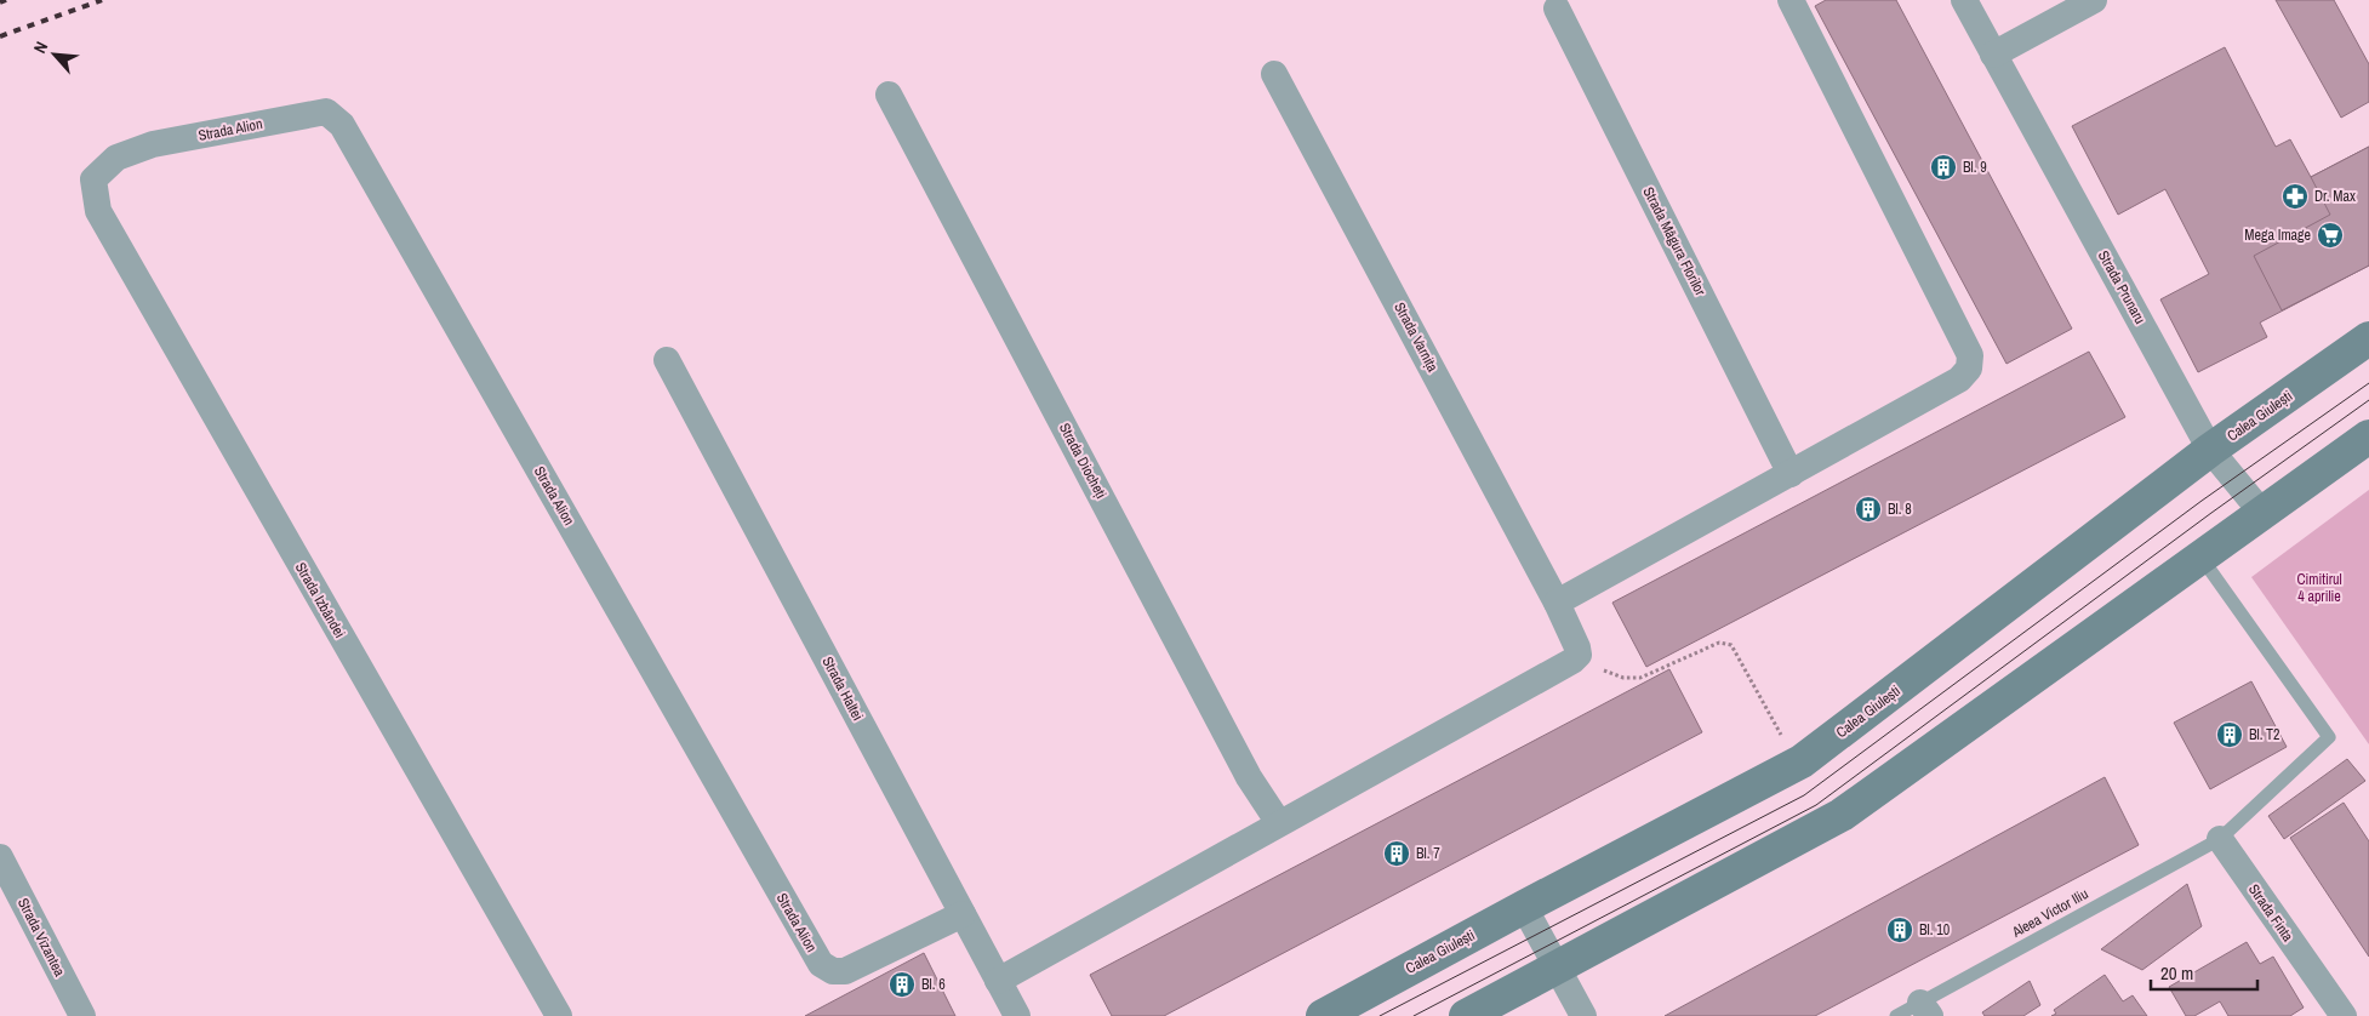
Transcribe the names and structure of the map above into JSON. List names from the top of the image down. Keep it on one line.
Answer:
{"streets":{"main road":["Calea Giulești"],"street":["Strada Alion","Strada Măgura Florilor","Strada Prunaru","Strada Varnița","Strada Diocheți","Strada Izbândei","Strada Haltei","Strada Finta","Strada Vizantea"],"lane":["Aleea Victor Iliu"]},"crossings":[["Strada Alion","Strada Izbândei"],["Strada Alion","Strada Haltei"],["Strada Prunaru","Calea Giulești"],["Aleea Victor Iliu","Strada Finta"]],"parks":["Cimitirul 4 aprilie"],"places":{"building":["Bl. 9","Bl. 8","Bl. T2","Bl. 7","Bl. 10","Bl. 6"],"pharmacy":["Dr. Max"],"supermarket":["Mega Image"]},"scale_bar":"20 m","north":"top left"}
